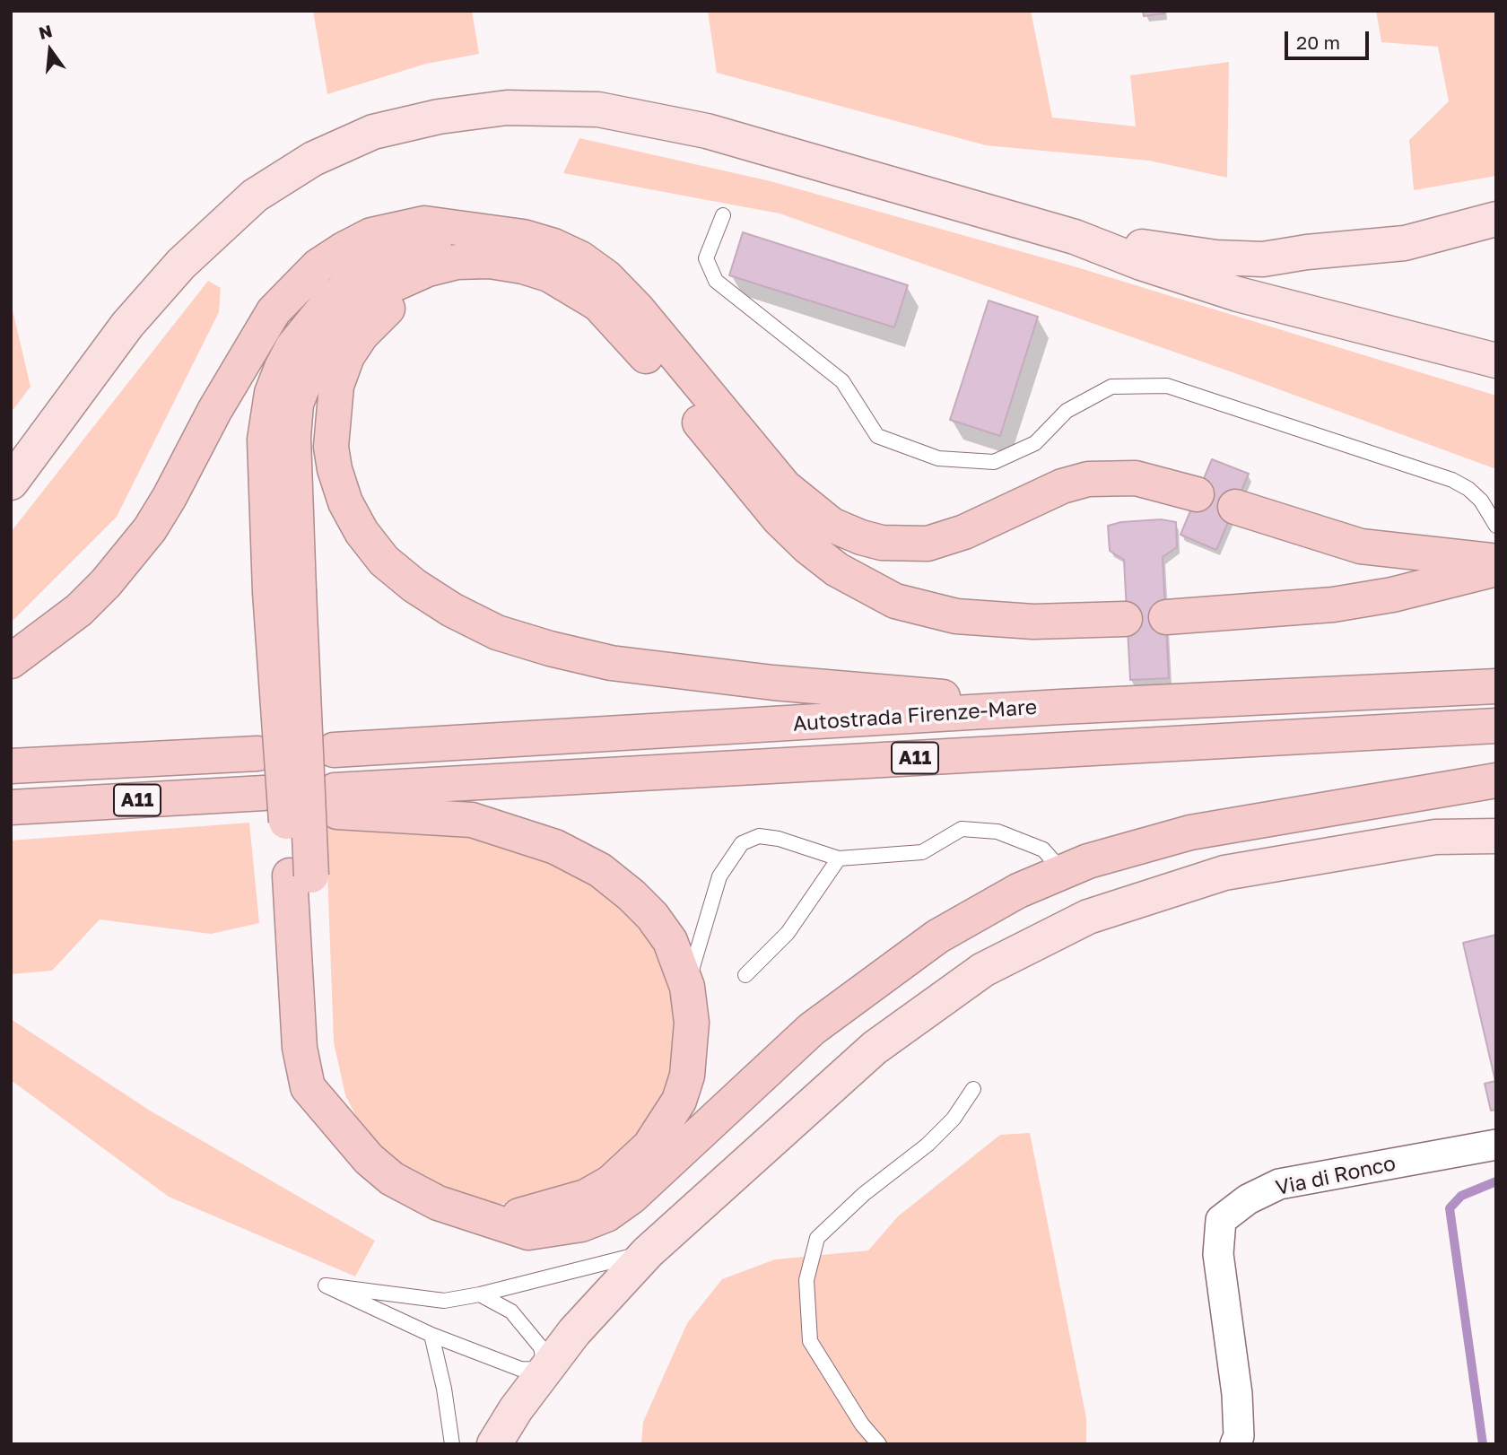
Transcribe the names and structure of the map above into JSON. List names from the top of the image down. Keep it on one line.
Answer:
{"streets":{"highway":["Autostrada Firenze-Mare","A11"],"street":["Via di Ronco"]},"scale_bar":"20 m","north":"top"}
